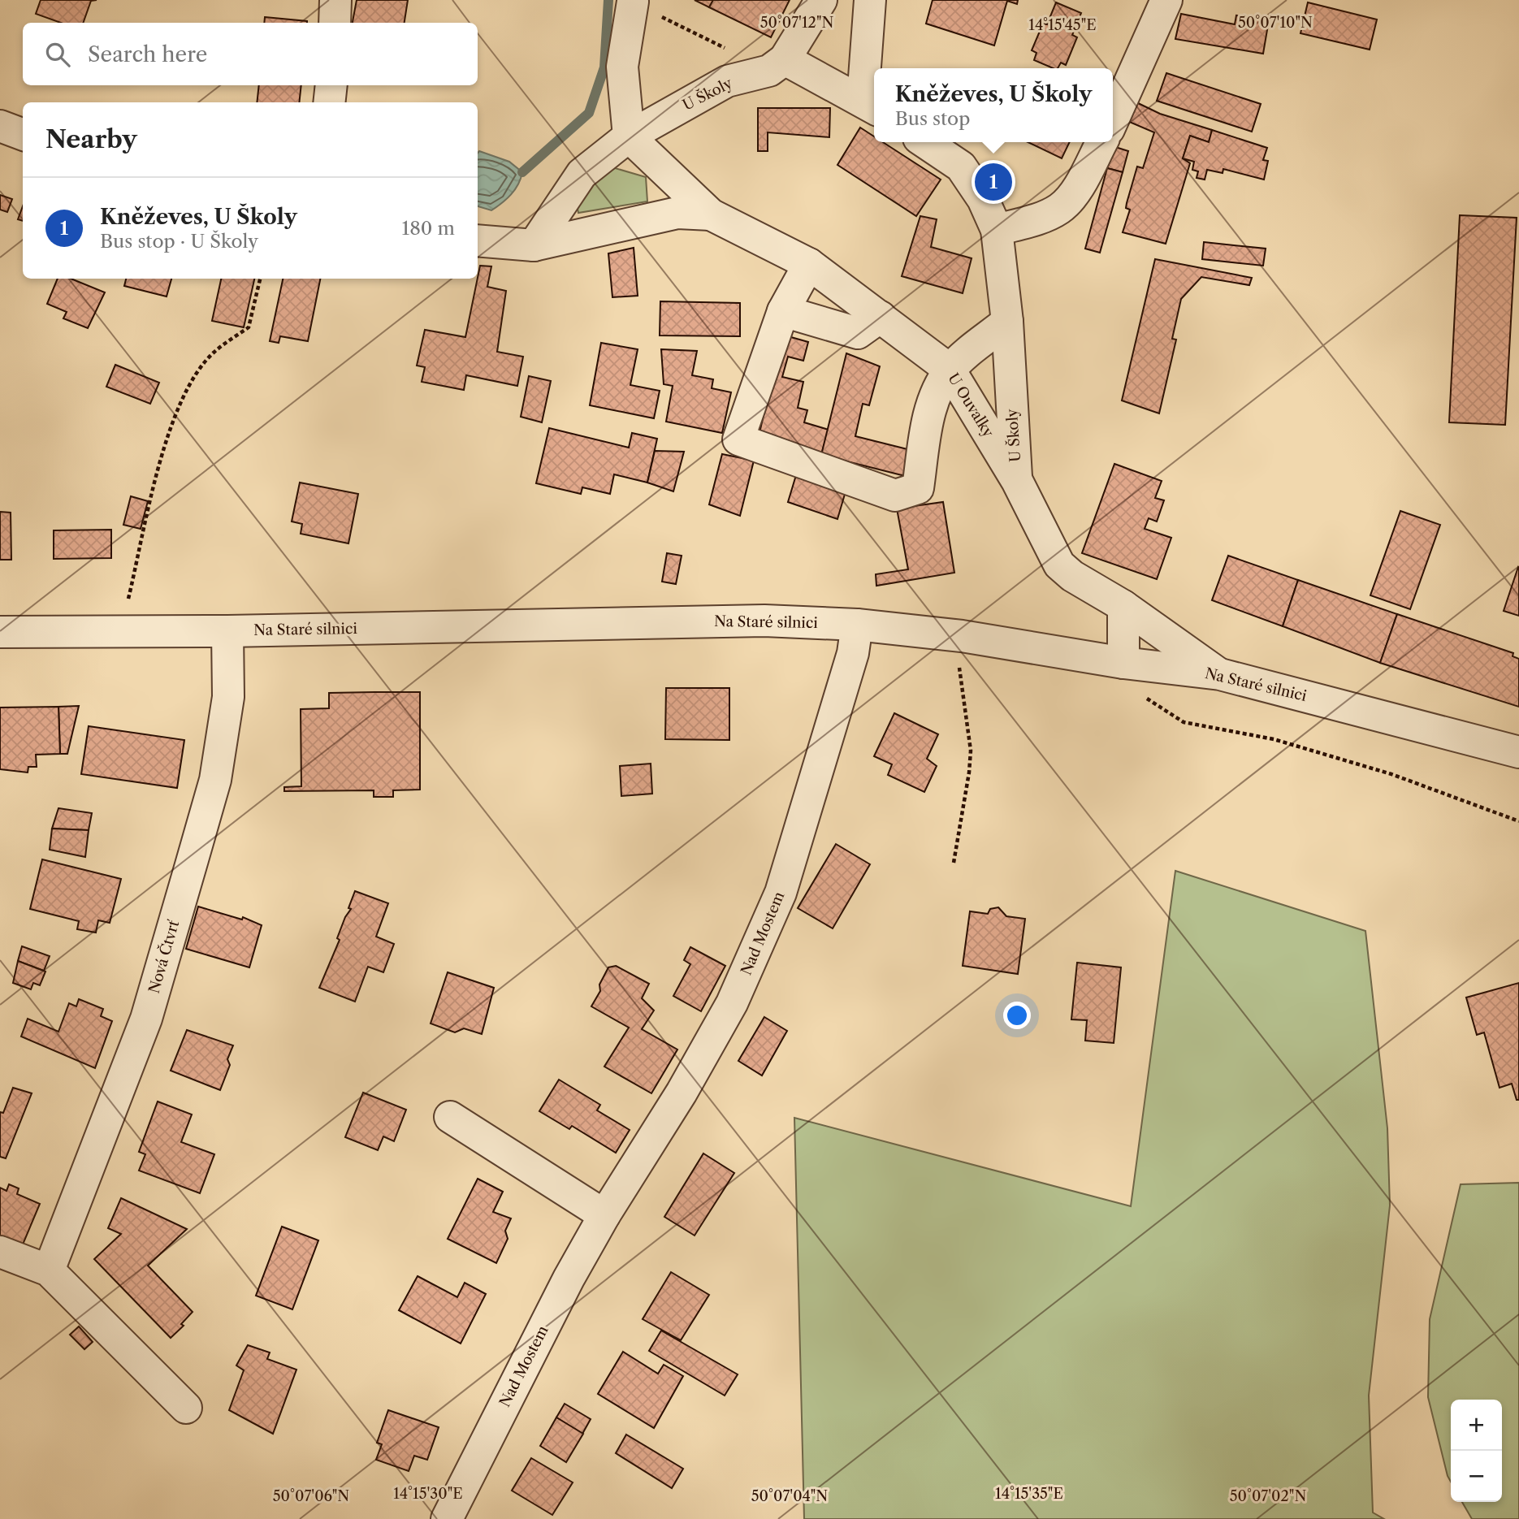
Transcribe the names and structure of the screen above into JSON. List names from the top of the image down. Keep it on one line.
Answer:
{"streets":{"street":["U Školy","U Ouvalky","Na Staré silnici","Nad Mostem","Nová Čtvrť"]},"crossings":[["U Školy","U Ouvalky"],["U Ouvalky","Na Staré silnici"],["Na Staré silnici","Nad Mostem"],["Na Staré silnici","Nová Čtvrť"]],"page":{"search":"Search here","popup":["Kněževes, U Školy","Bus stop"],"heading":"Nearby","pins":"1","list":[{"mark":"1","name":"Kněževes, U Školy","note":"Bus stop · U Školy","value":"180 m"}],"map_buttons":["+","−"]},"coordinates":["50°07'12\"N","50°07'10\"N","14°15'45\"E","14°15'30\"E","14°15'35\"E","50°07'06\"N","50°07'04\"N","50°07'02\"N"]}
